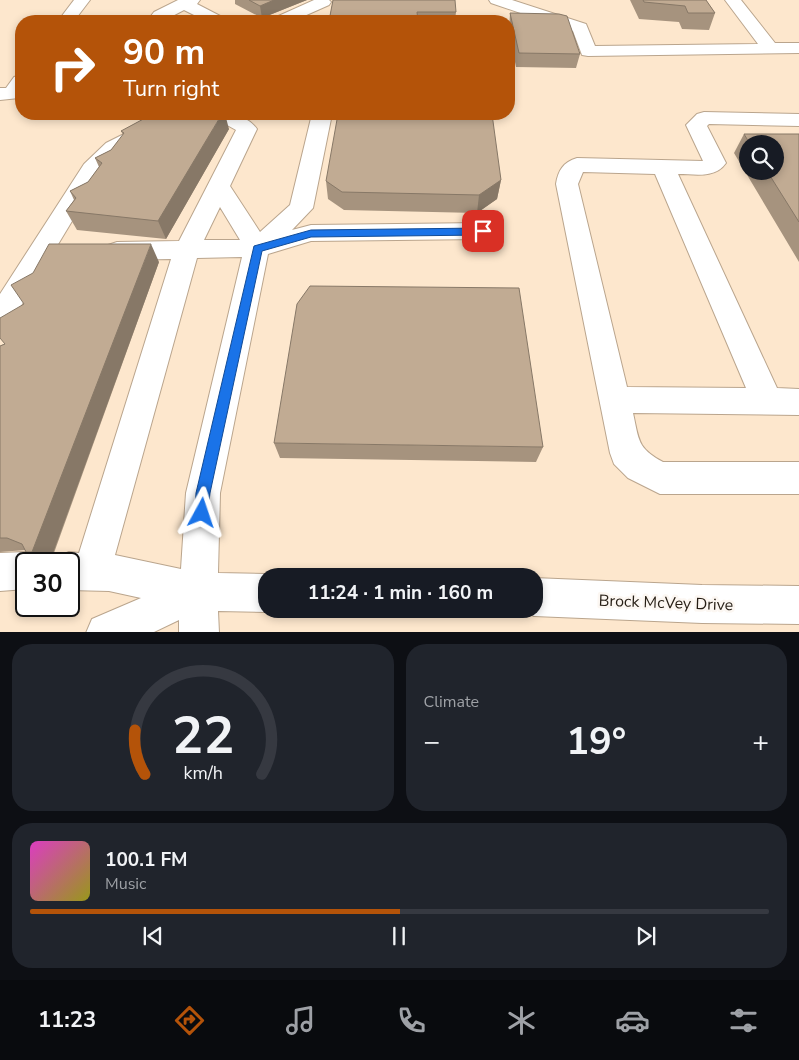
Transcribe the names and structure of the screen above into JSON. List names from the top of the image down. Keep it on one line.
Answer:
{"streets":{"street":["Brock McVey Drive"]},"page":{"turn":["90 m","Turn right"],"limit":"30","trip":"11:24 · 1 min · 160 m","tile":"Climate","heat":["−","19°","+"],"song":["100.1 FM","Music"],"tabs":"11:23","gauge":["22","km/h"]}}
